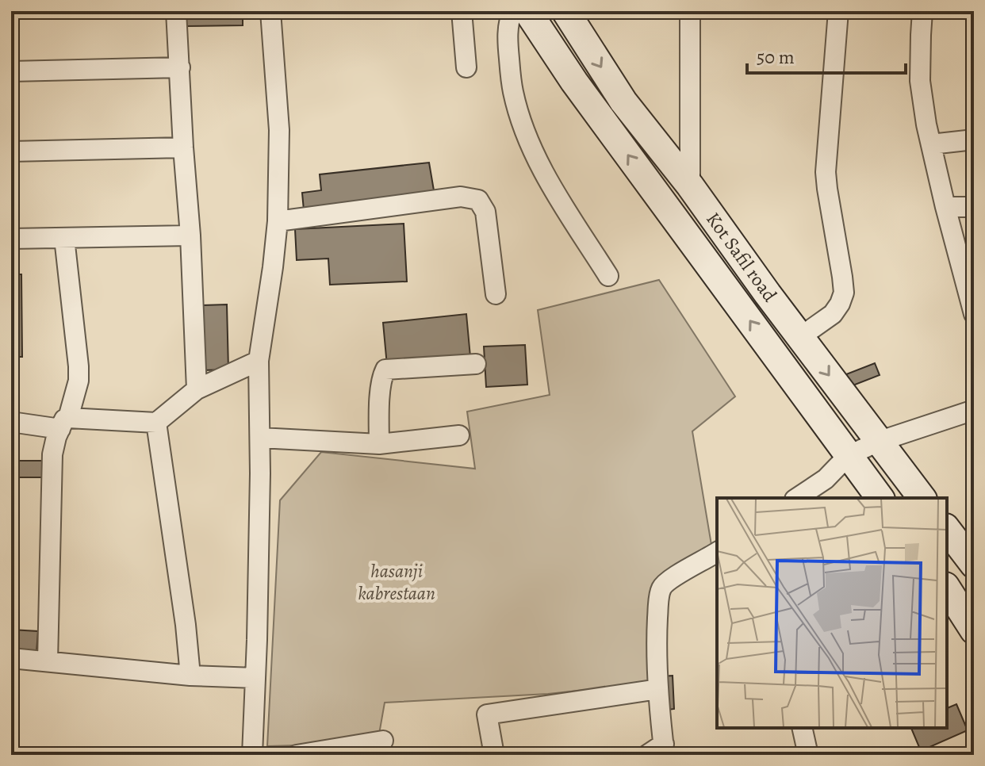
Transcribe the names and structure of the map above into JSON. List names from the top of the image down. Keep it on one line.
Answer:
{"streets":{"main road":["Kot Safil road"]},"parks":["hasanji kabrestaan"],"scale_bar":"50 m"}
